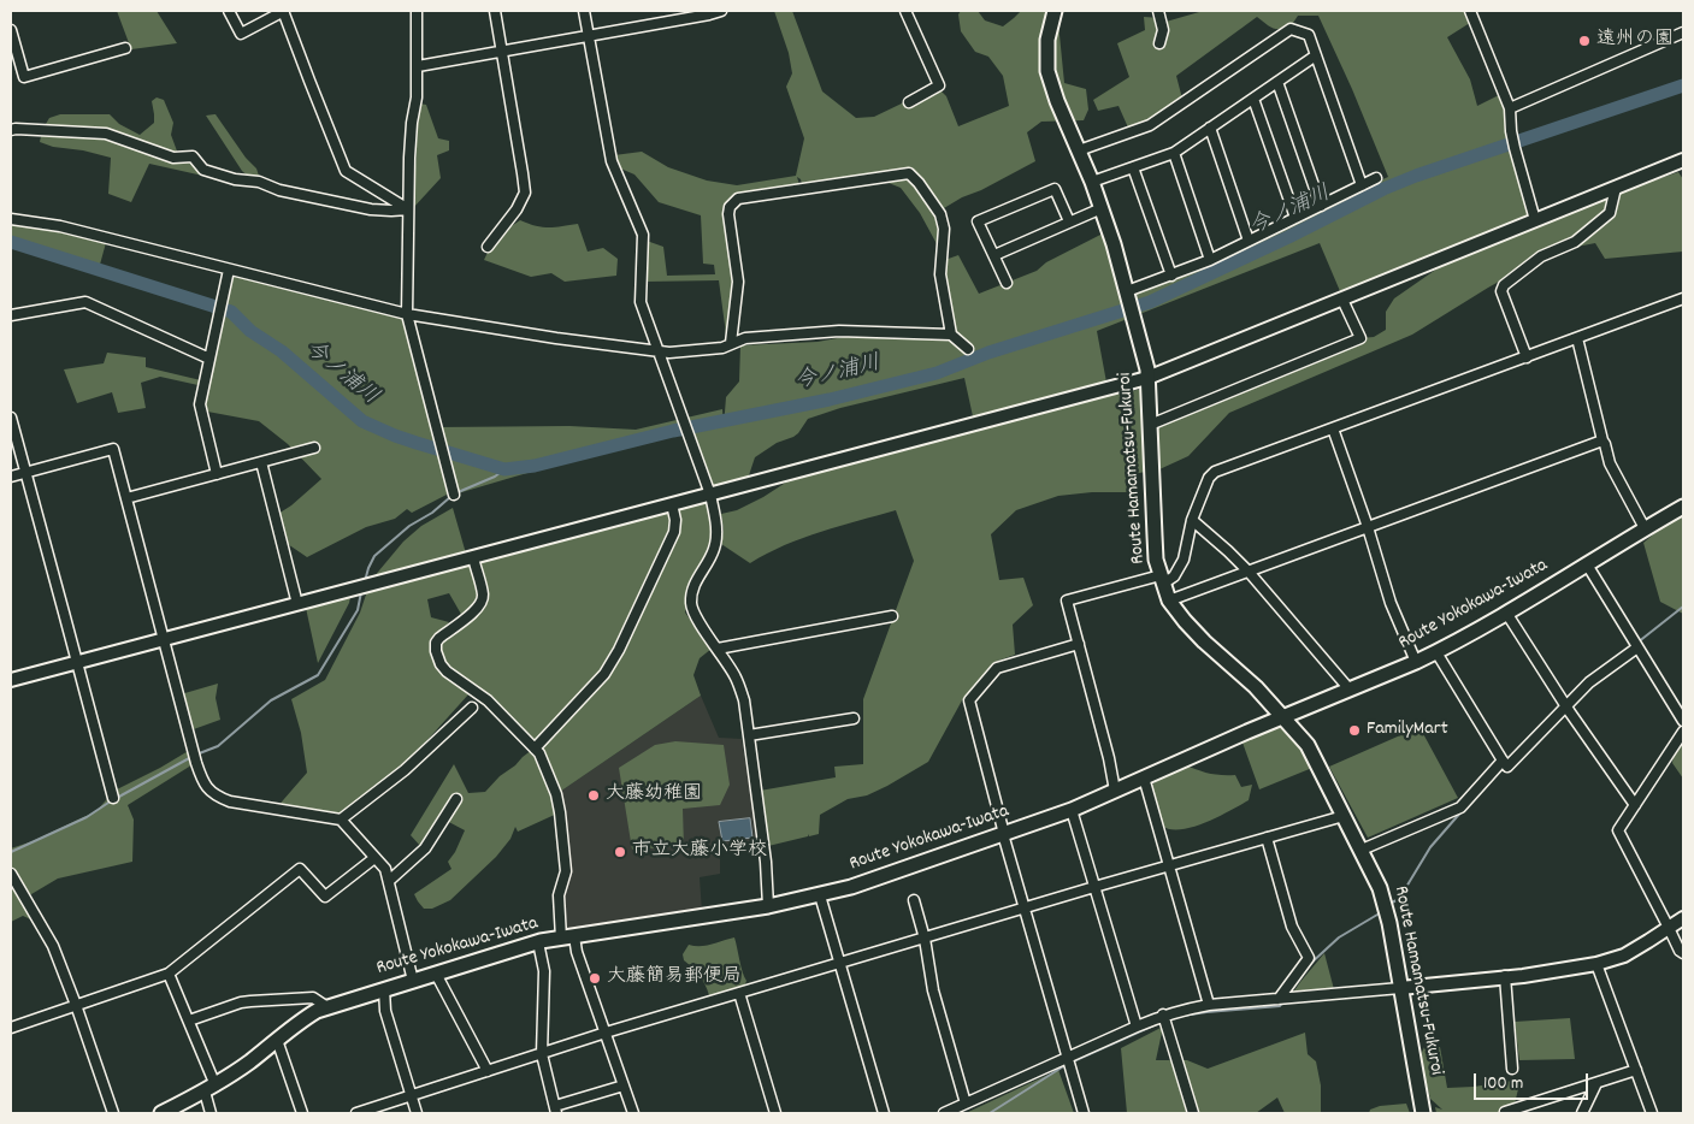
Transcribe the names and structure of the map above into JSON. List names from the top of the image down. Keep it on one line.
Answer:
{"streets":{"main road":["Route Hamamatsu-Fukuroi","Route Yokokawa-Iwata"]},"crossings":[["Route Hamamatsu-Fukuroi","Route Yokokawa-Iwata"]],"water":["今ノ浦川"],"places":["遠州の園","FamilyMart","大藤幼稚園","市立大藤小学校","大藤簡易郵便局"],"scale_bar":"100 m"}
